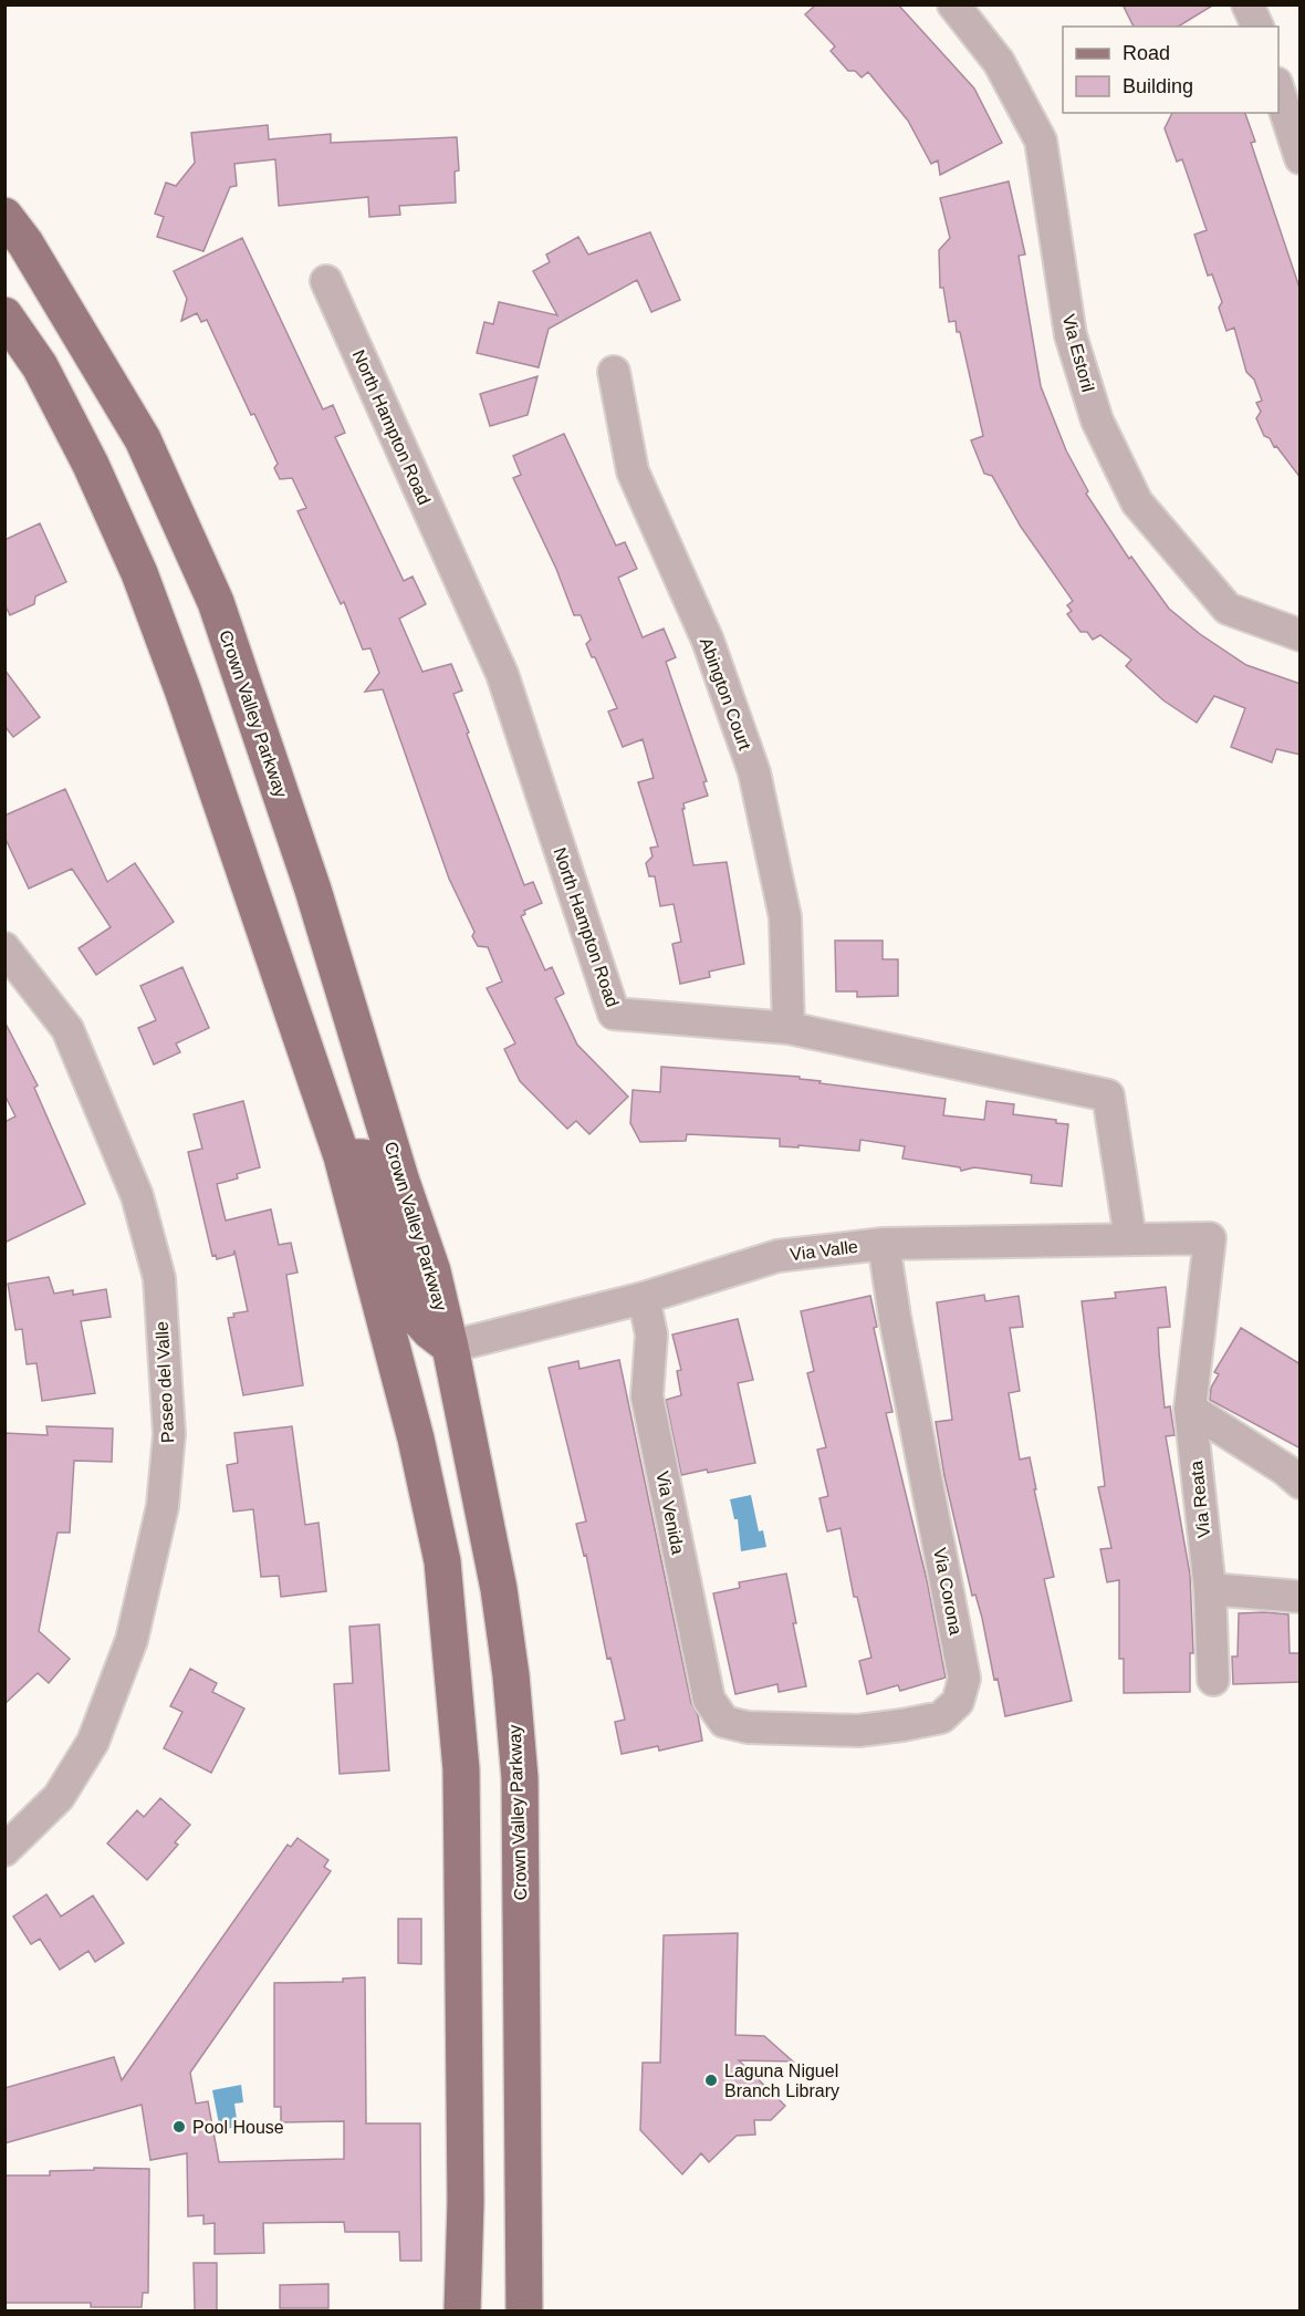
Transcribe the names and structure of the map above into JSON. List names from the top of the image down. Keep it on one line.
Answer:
{"streets":{"main road":["Crown Valley Parkway"],"street":["Via Estoril","North Hampton Road","Abington Court","Via Valle","Paseo del Valle","Via Reata","Via Venida","Via Corona"]},"crossings":[["North Hampton Road","Abington Court"],["North Hampton Road","Via Valle"],["Crown Valley Parkway","Via Valle"],["Via Valle","Via Reata"],["Via Valle","Via Venida"],["Via Valle","Via Corona"],["Via Venida","Via Corona"]],"places":["Laguna Niguel Branch Library","Pool House"],"legend":["Road","Building"]}
